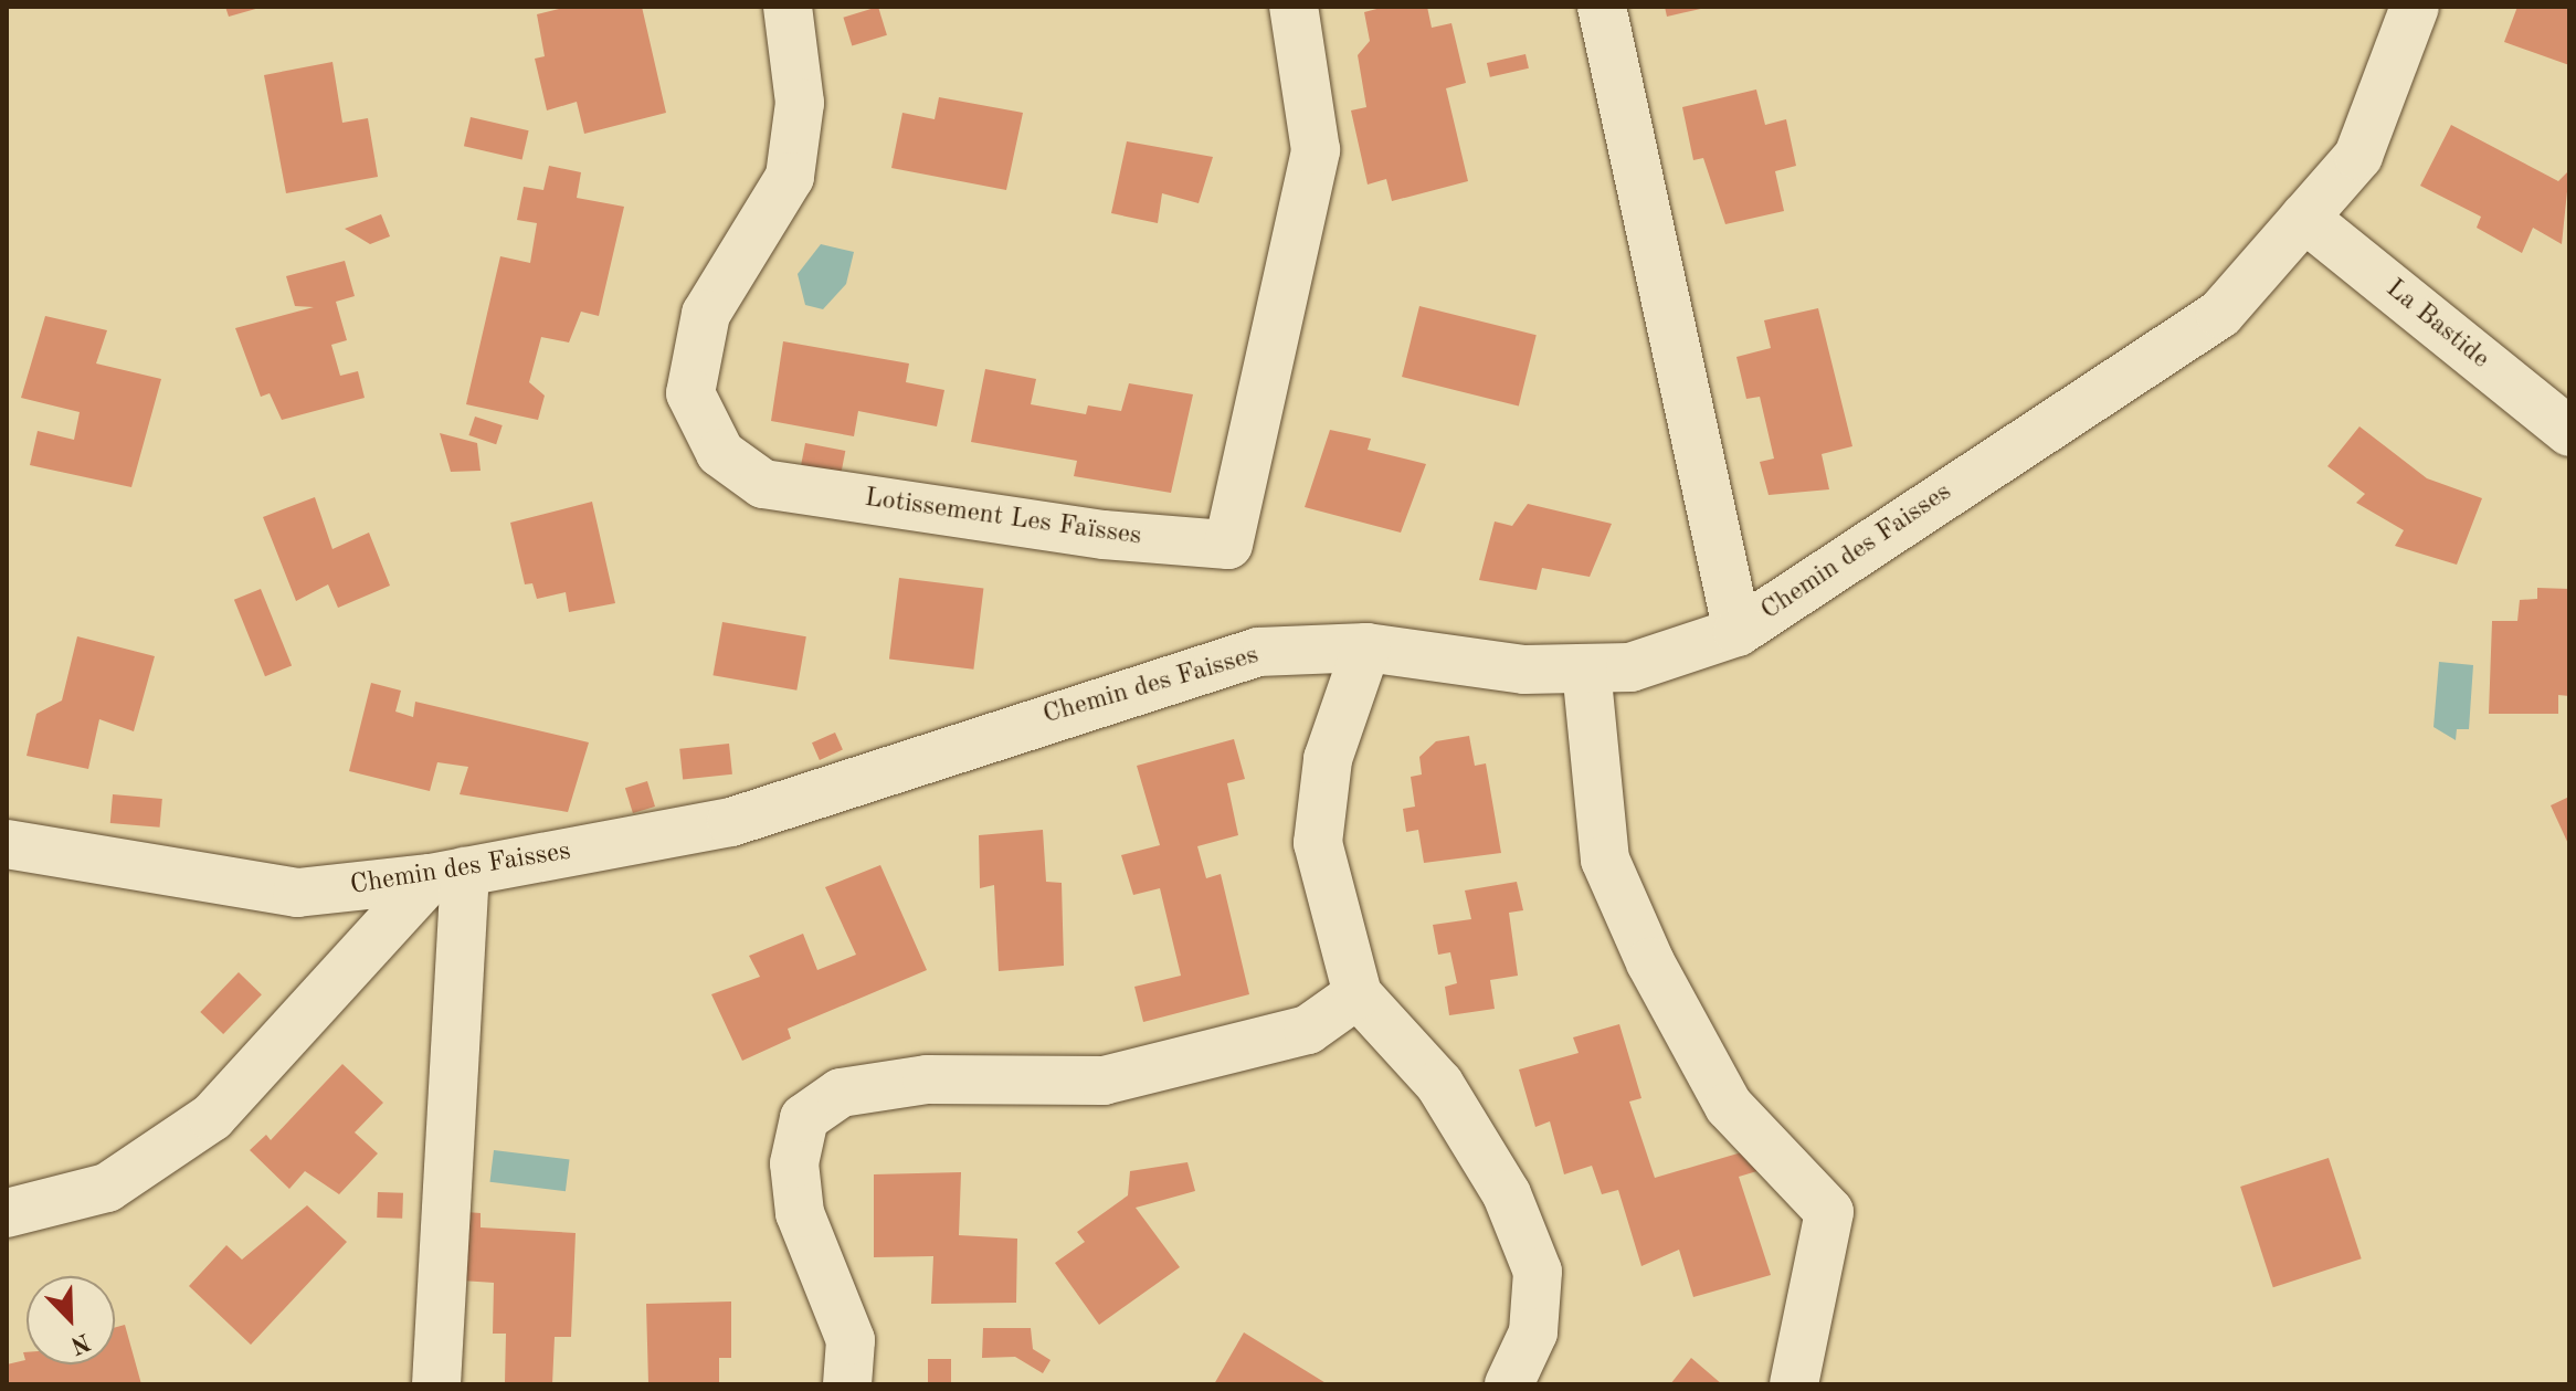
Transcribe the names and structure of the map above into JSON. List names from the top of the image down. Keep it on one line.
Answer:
{"streets":{"street":["La Bastide","Lotissement Les Faïsses","Chemin des Faisses"]},"crossings":[["La Bastide","Chemin des Faisses"]],"north":"bottom right"}
